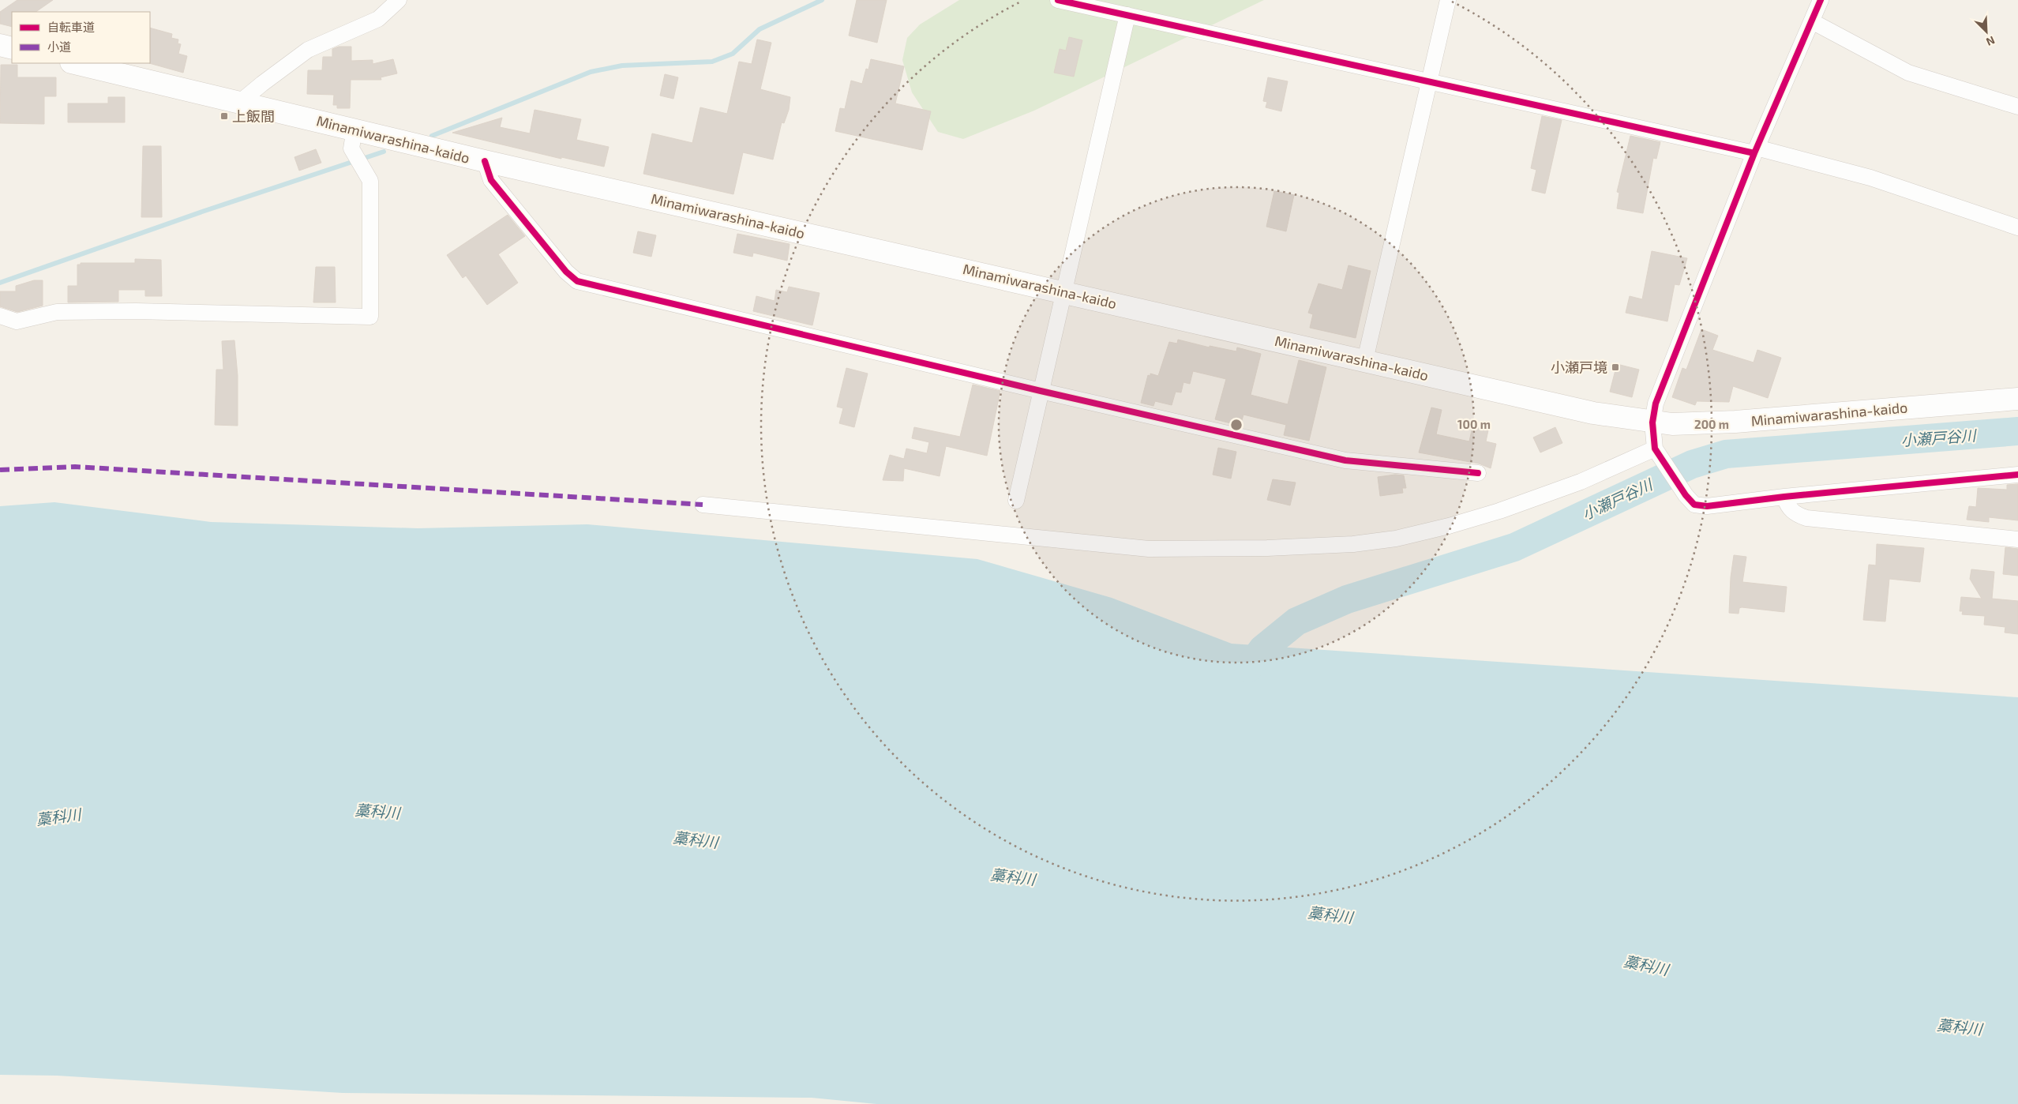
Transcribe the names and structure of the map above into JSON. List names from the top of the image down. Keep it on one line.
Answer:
{"streets":{"main road":["Minamiwarashina-kaido"]},"water":["小瀬戸谷川","藁科川"],"places":{"transit":["上飯間","小瀬戸境"]},"legend":["自転車道","小道"],"north":"bottom right","rings":["100 m","200 m"]}
